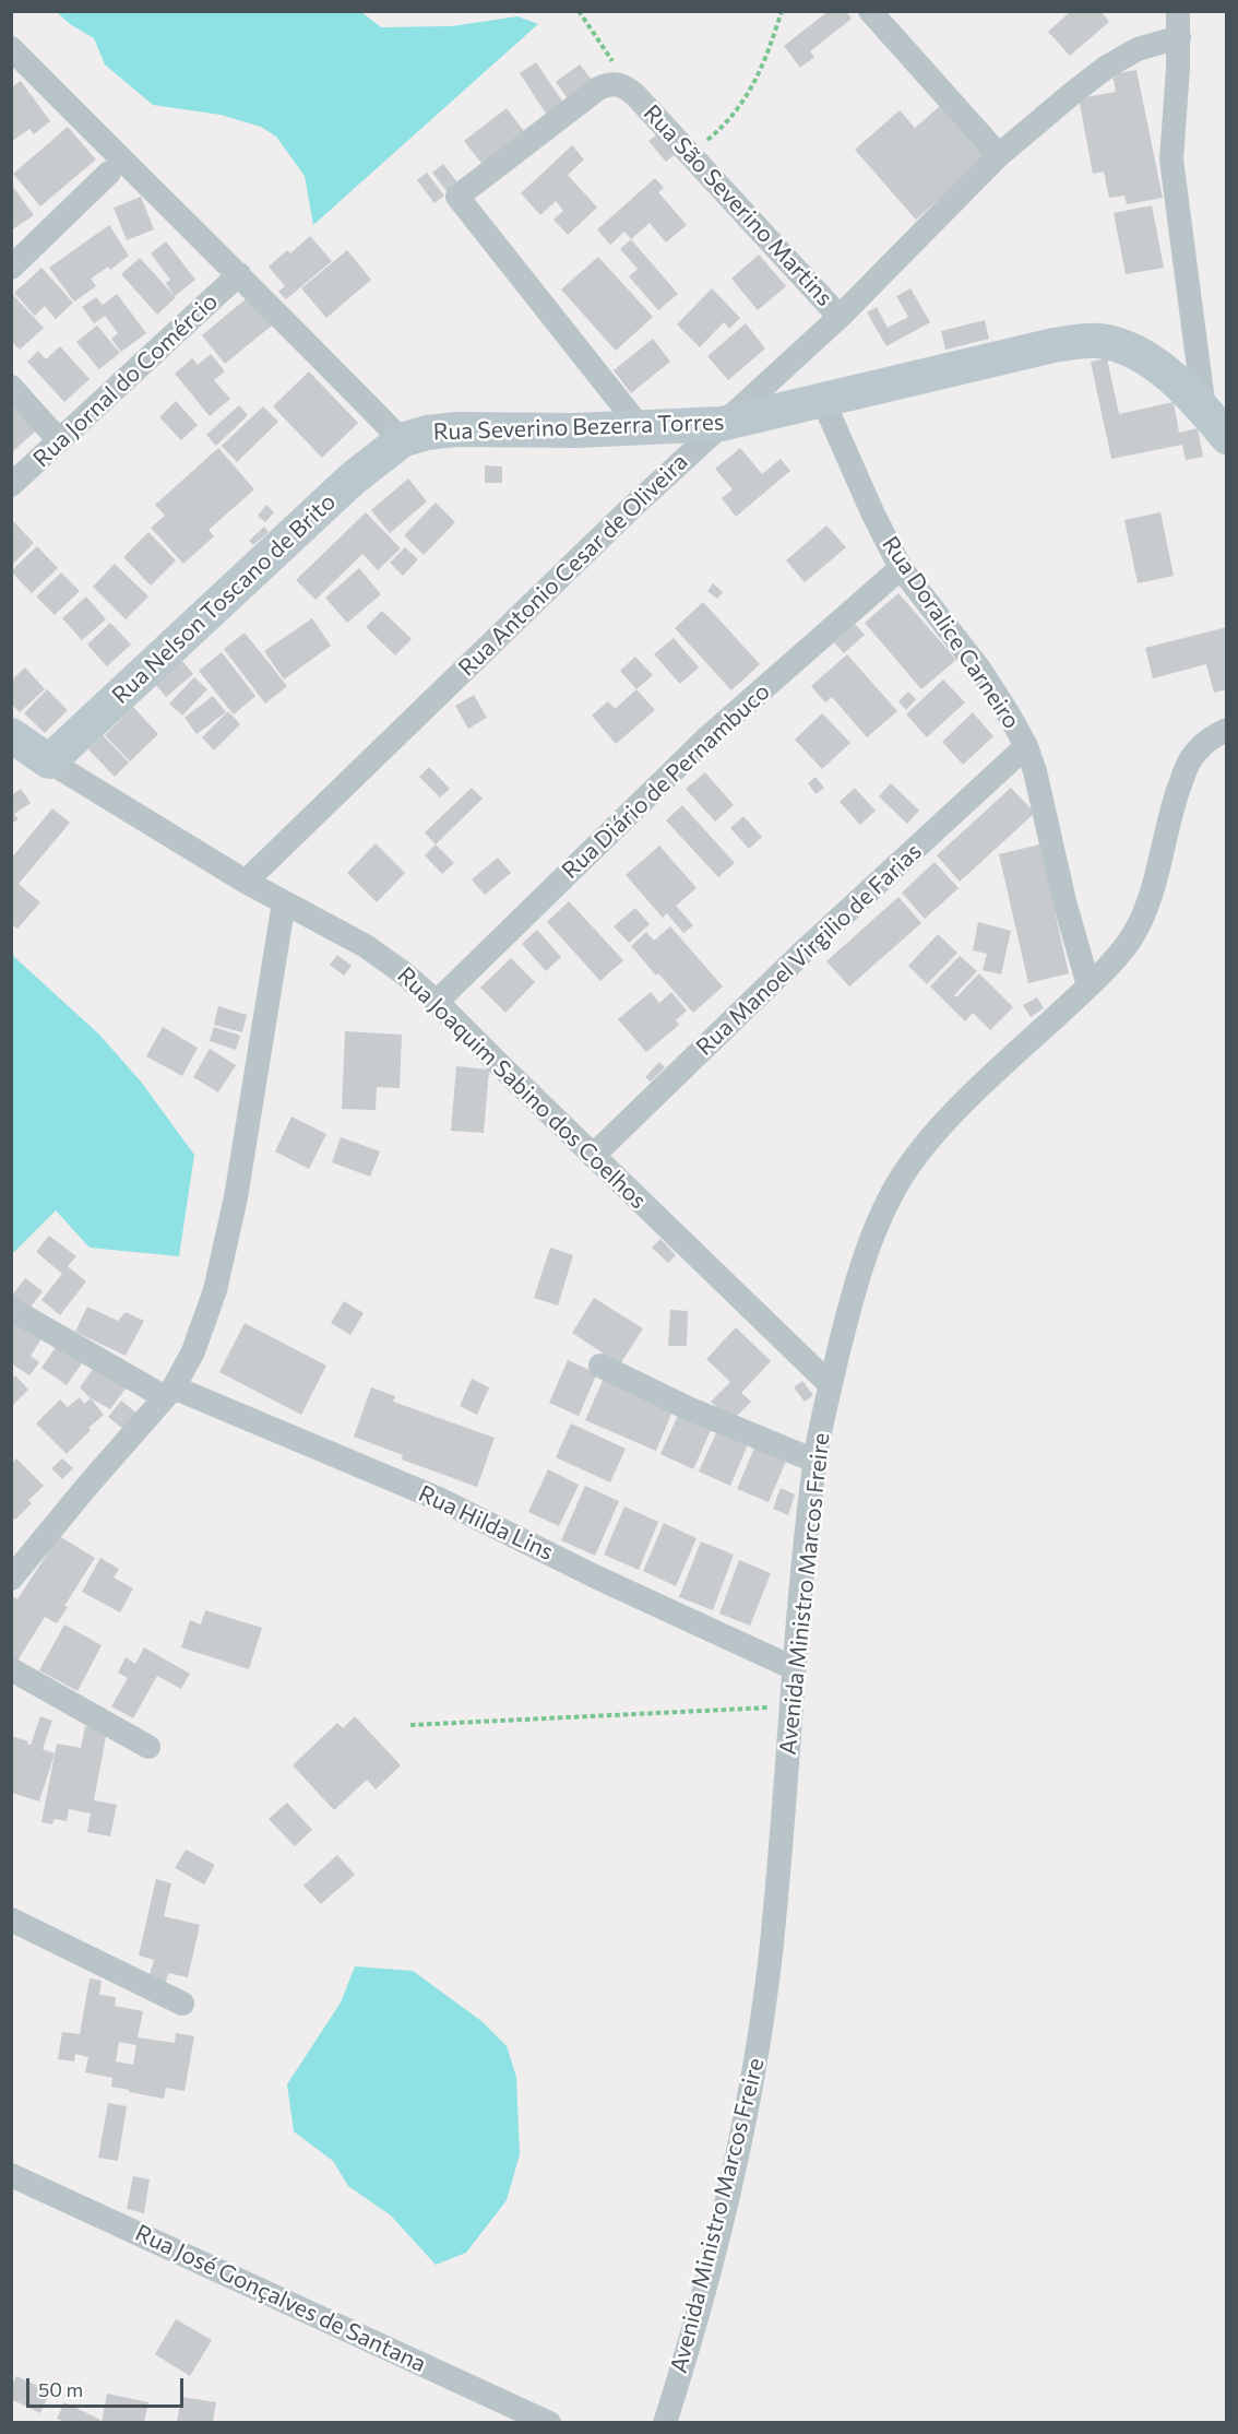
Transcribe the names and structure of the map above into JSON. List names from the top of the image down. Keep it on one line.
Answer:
{"streets":{"main road":["Rua Severino Bezerra Torres","Rua Nelson Toscano de Brito","Rua Joaquim Sabino dos Coelhos"],"street":["Rua São Severino Martins","Rua Jornal do Comércio","Rua Antonio Cesar de Oliveira","Rua Doralice Carneiro","Rua Diário de Pernambuco","Rua Manoel Virgilio de Farias","Rua Hilda Lins","Avenida Ministro Marcos Freire","Rua José Gonçalves de Santana"]},"crossings":[["Rua São Severino Martins","Rua Severino Bezerra Torres"],["Rua São Severino Martins","Rua Antonio Cesar de Oliveira"],["Rua Jornal do Comércio","Rua Severino Bezerra Torres"],["Rua Severino Bezerra Torres","Rua Antonio Cesar de Oliveira"],["Rua Severino Bezerra Torres","Rua Nelson Toscano de Brito"],["Rua Severino Bezerra Torres","Rua Doralice Carneiro"],["Rua Antonio Cesar de Oliveira","Rua Joaquim Sabino dos Coelhos"],["Rua Nelson Toscano de Brito","Rua Joaquim Sabino dos Coelhos"],["Rua Doralice Carneiro","Rua Diário de Pernambuco"],["Rua Doralice Carneiro","Rua Manoel Virgilio de Farias"],["Rua Doralice Carneiro","Avenida Ministro Marcos Freire"],["Rua Diário de Pernambuco","Rua Joaquim Sabino dos Coelhos"],["Rua Manoel Virgilio de Farias","Rua Joaquim Sabino dos Coelhos"],["Rua Joaquim Sabino dos Coelhos","Avenida Ministro Marcos Freire"],["Rua Hilda Lins","Avenida Ministro Marcos Freire"]],"scale_bar":"50 m"}
